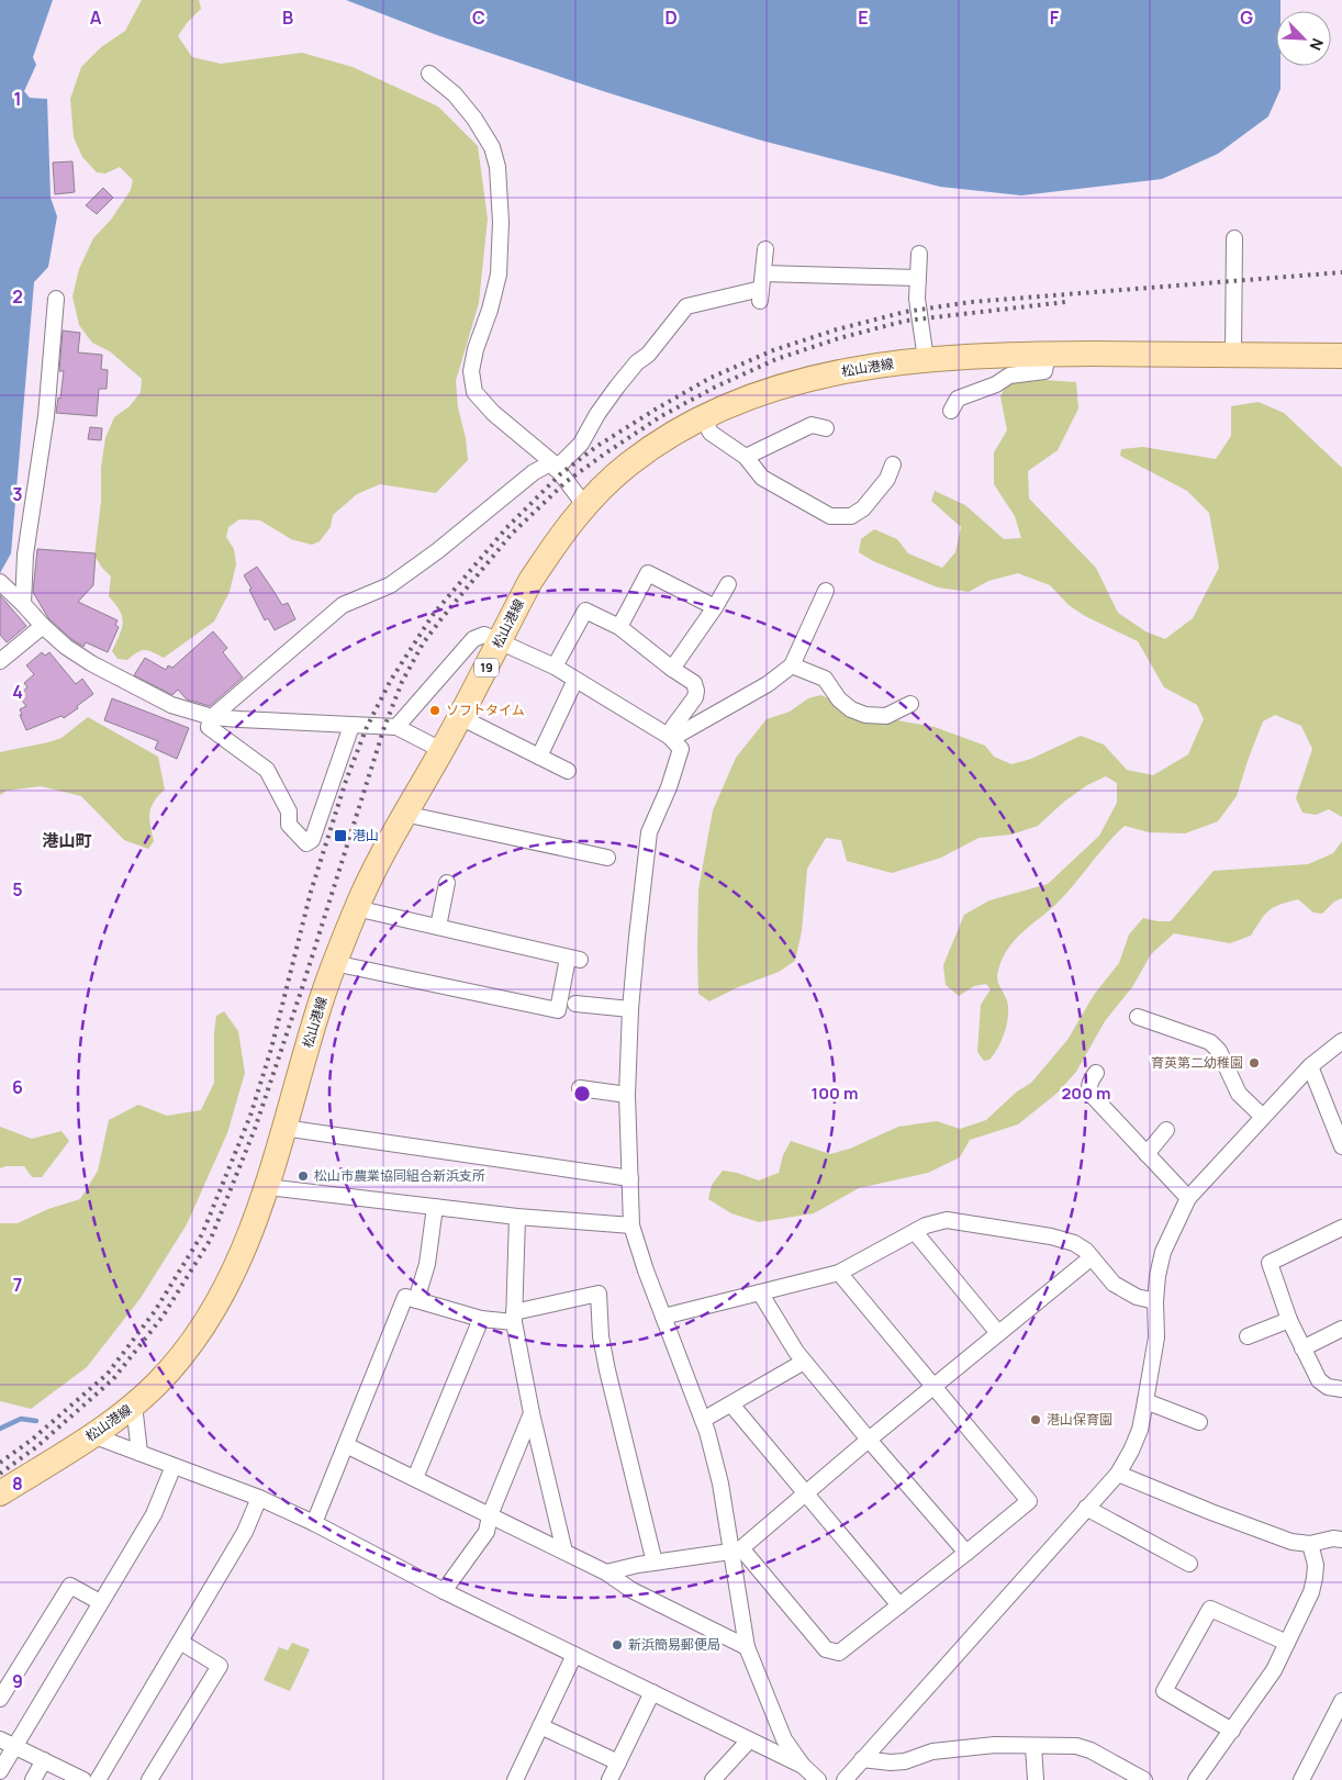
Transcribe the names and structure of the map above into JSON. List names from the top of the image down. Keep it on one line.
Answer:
{"streets":{"main road":["松山港線","19"]},"districts":["港山町"],"places":{"other":["ソフトタイム","育英第二幼稚園","松山市農業協同組合新浜支所","港山保育園","新浜簡易郵便局"],"transit":["港山"]},"north":"bottom right","grid":{"columns":["A","B","C","D","E","F","G"],"rows":["1","2","3","4","5","6","7","8","9"]},"rings":["100 m","200 m"]}
